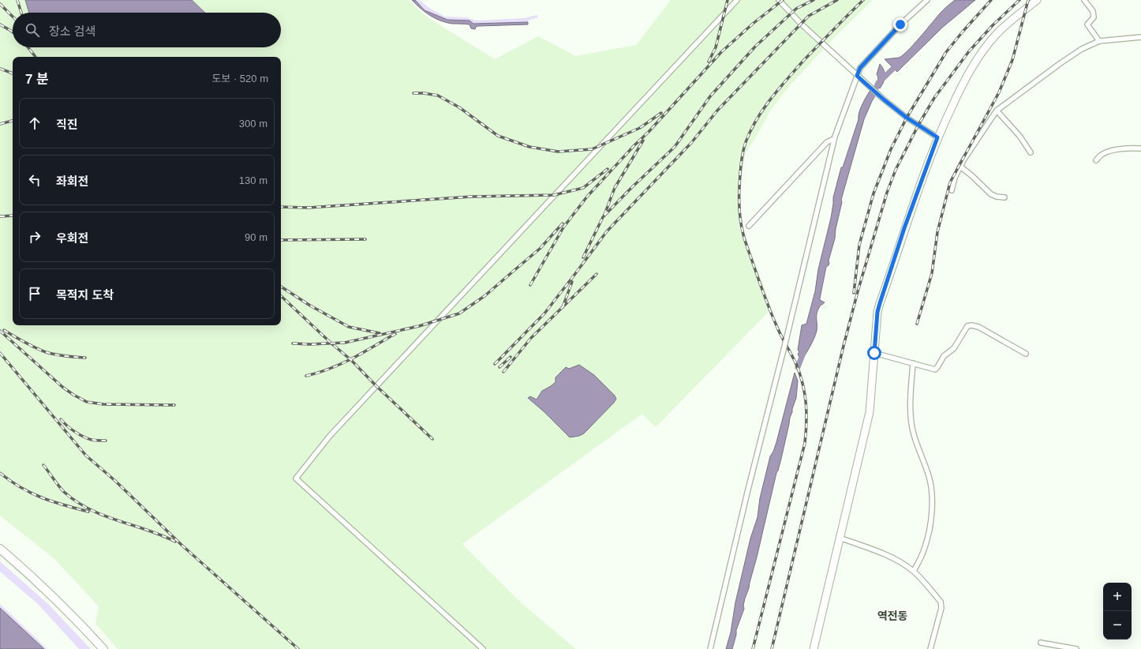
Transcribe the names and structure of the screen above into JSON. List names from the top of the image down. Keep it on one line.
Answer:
{"districts":["역전동"],"page":{"search":"장소 검색","heading":["7 분","도보 · 520 m"],"list":[["직진","300 m"],["좌회전","130 m"],["우회전","90 m"],"목적지 도착"],"map_buttons":["+","−"]}}
